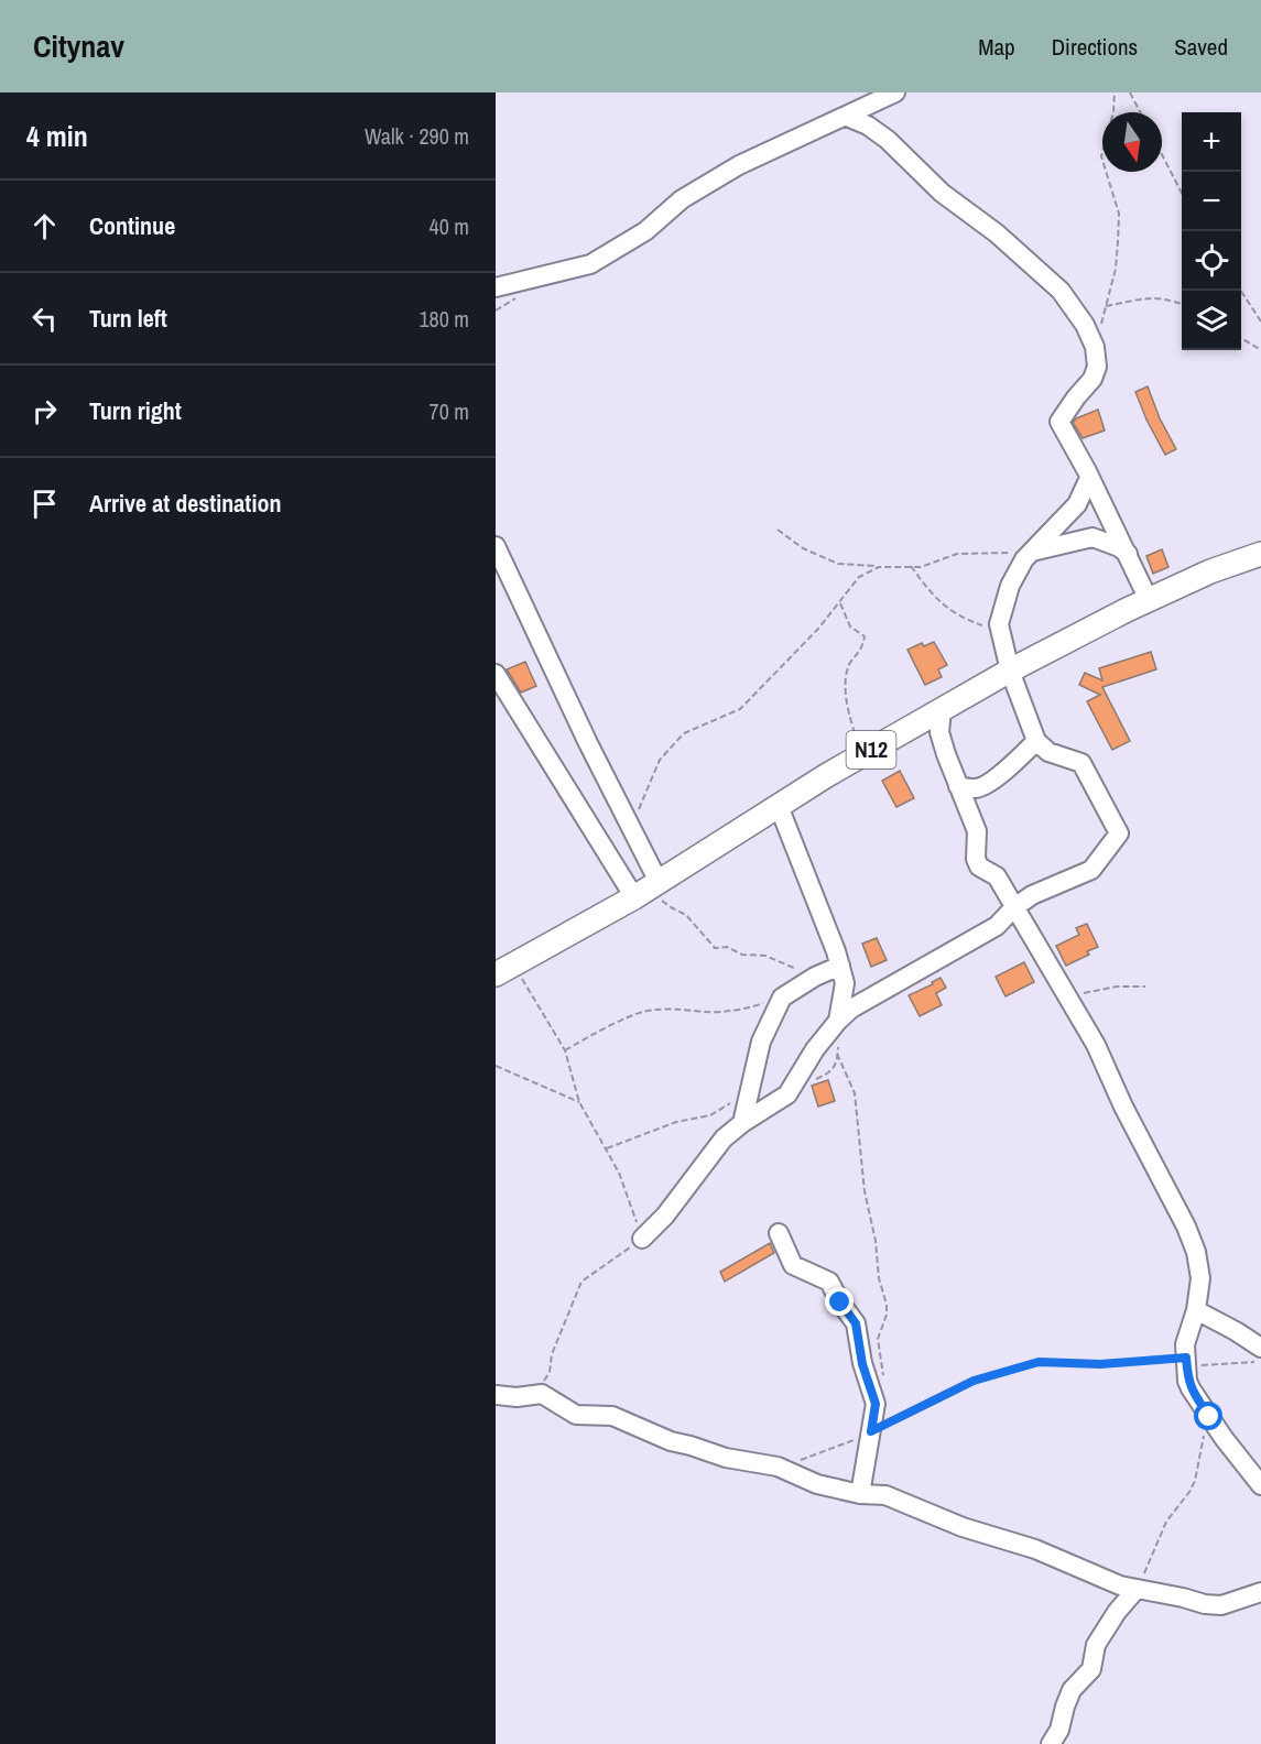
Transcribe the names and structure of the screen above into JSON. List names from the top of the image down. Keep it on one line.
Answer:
{"streets":{"main road":["N12"]},"north":"bottom","page":{"header":"Citynav","nav":["Map","Directions","Saved"],"heading":["4 min","Walk · 290 m"],"map_buttons":["+","−"],"list":[["Continue","40 m"],["Turn left","180 m"],["Turn right","70 m"],"Arrive at destination"]}}
